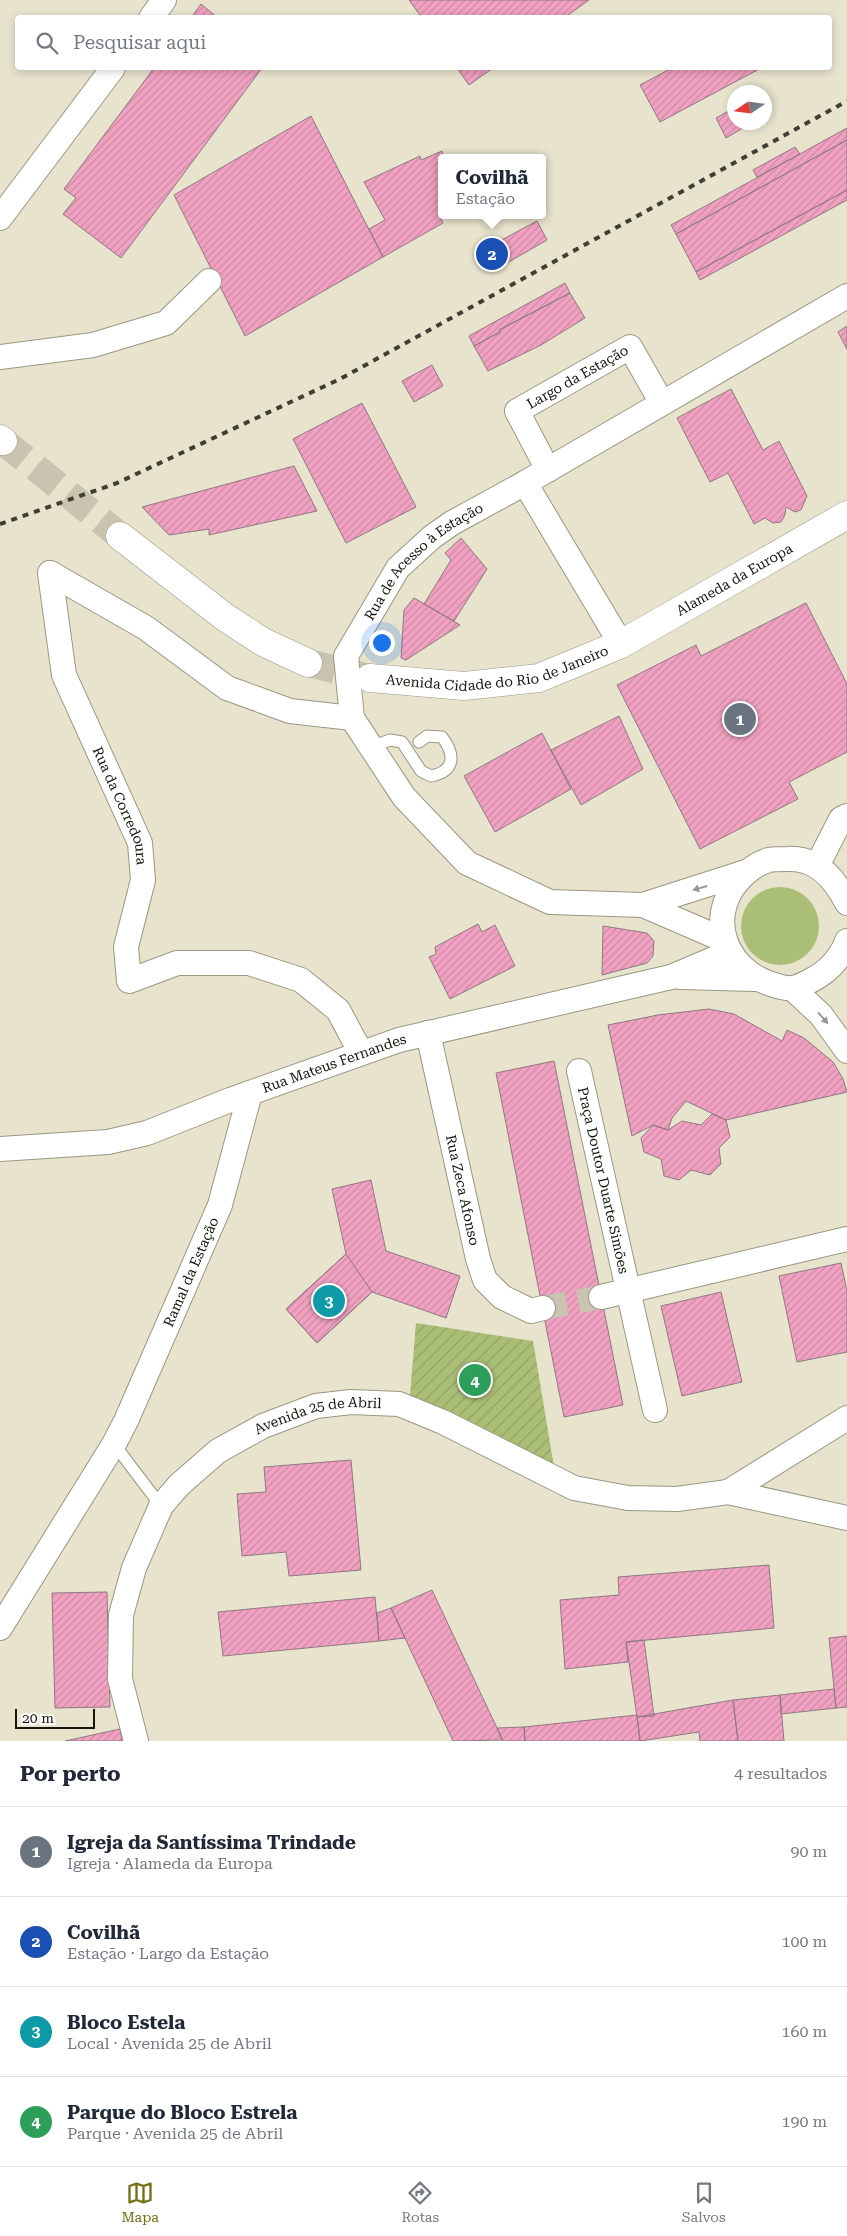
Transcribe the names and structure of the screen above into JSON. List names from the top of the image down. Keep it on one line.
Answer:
{"streets":{"main road":["Alameda da Europa","Avenida Cidade do Rio de Janeiro"],"street":["Largo da Estação","Rua de Acesso à Estação","Rua da Corredoura","Rua Mateus Fernandes","Praça Doutor Duarte Simões","Rua Zeca Afonso","Ramal da Estação","Avenida 25 de Abril"]},"crossings":[["Rua de Acesso à Estação","Rua da Corredoura"],["Rua de Acesso à Estação","Rua Mateus Fernandes"],["Alameda da Europa","Avenida Cidade do Rio de Janeiro"],["Rua da Corredoura","Rua Mateus Fernandes"],["Rua Mateus Fernandes","Rua Zeca Afonso"],["Rua Mateus Fernandes","Ramal da Estação"]],"scale_bar":"20 m","north":"left","page":{"search":"Pesquisar aqui","popup":["Covilhã","Estação"],"pins":["2","1","3","4"],"scale":"20 m","heading":["Por perto","4 resultados"],"list":[{"mark":"1","name":"Igreja da Santíssima Trindade","note":"Igreja · Alameda da Europa","value":"90 m"},{"mark":"2","name":"Covilhã","note":"Estação · Largo da Estação","value":"100 m"},{"mark":"3","name":"Bloco Estela","note":"Local · Avenida 25 de Abril","value":"160 m"},{"mark":"4","name":"Parque do Bloco Estrela","note":"Parque · Avenida 25 de Abril","value":"190 m"}],"nav":["Mapa","Rotas","Salvos"]}}
